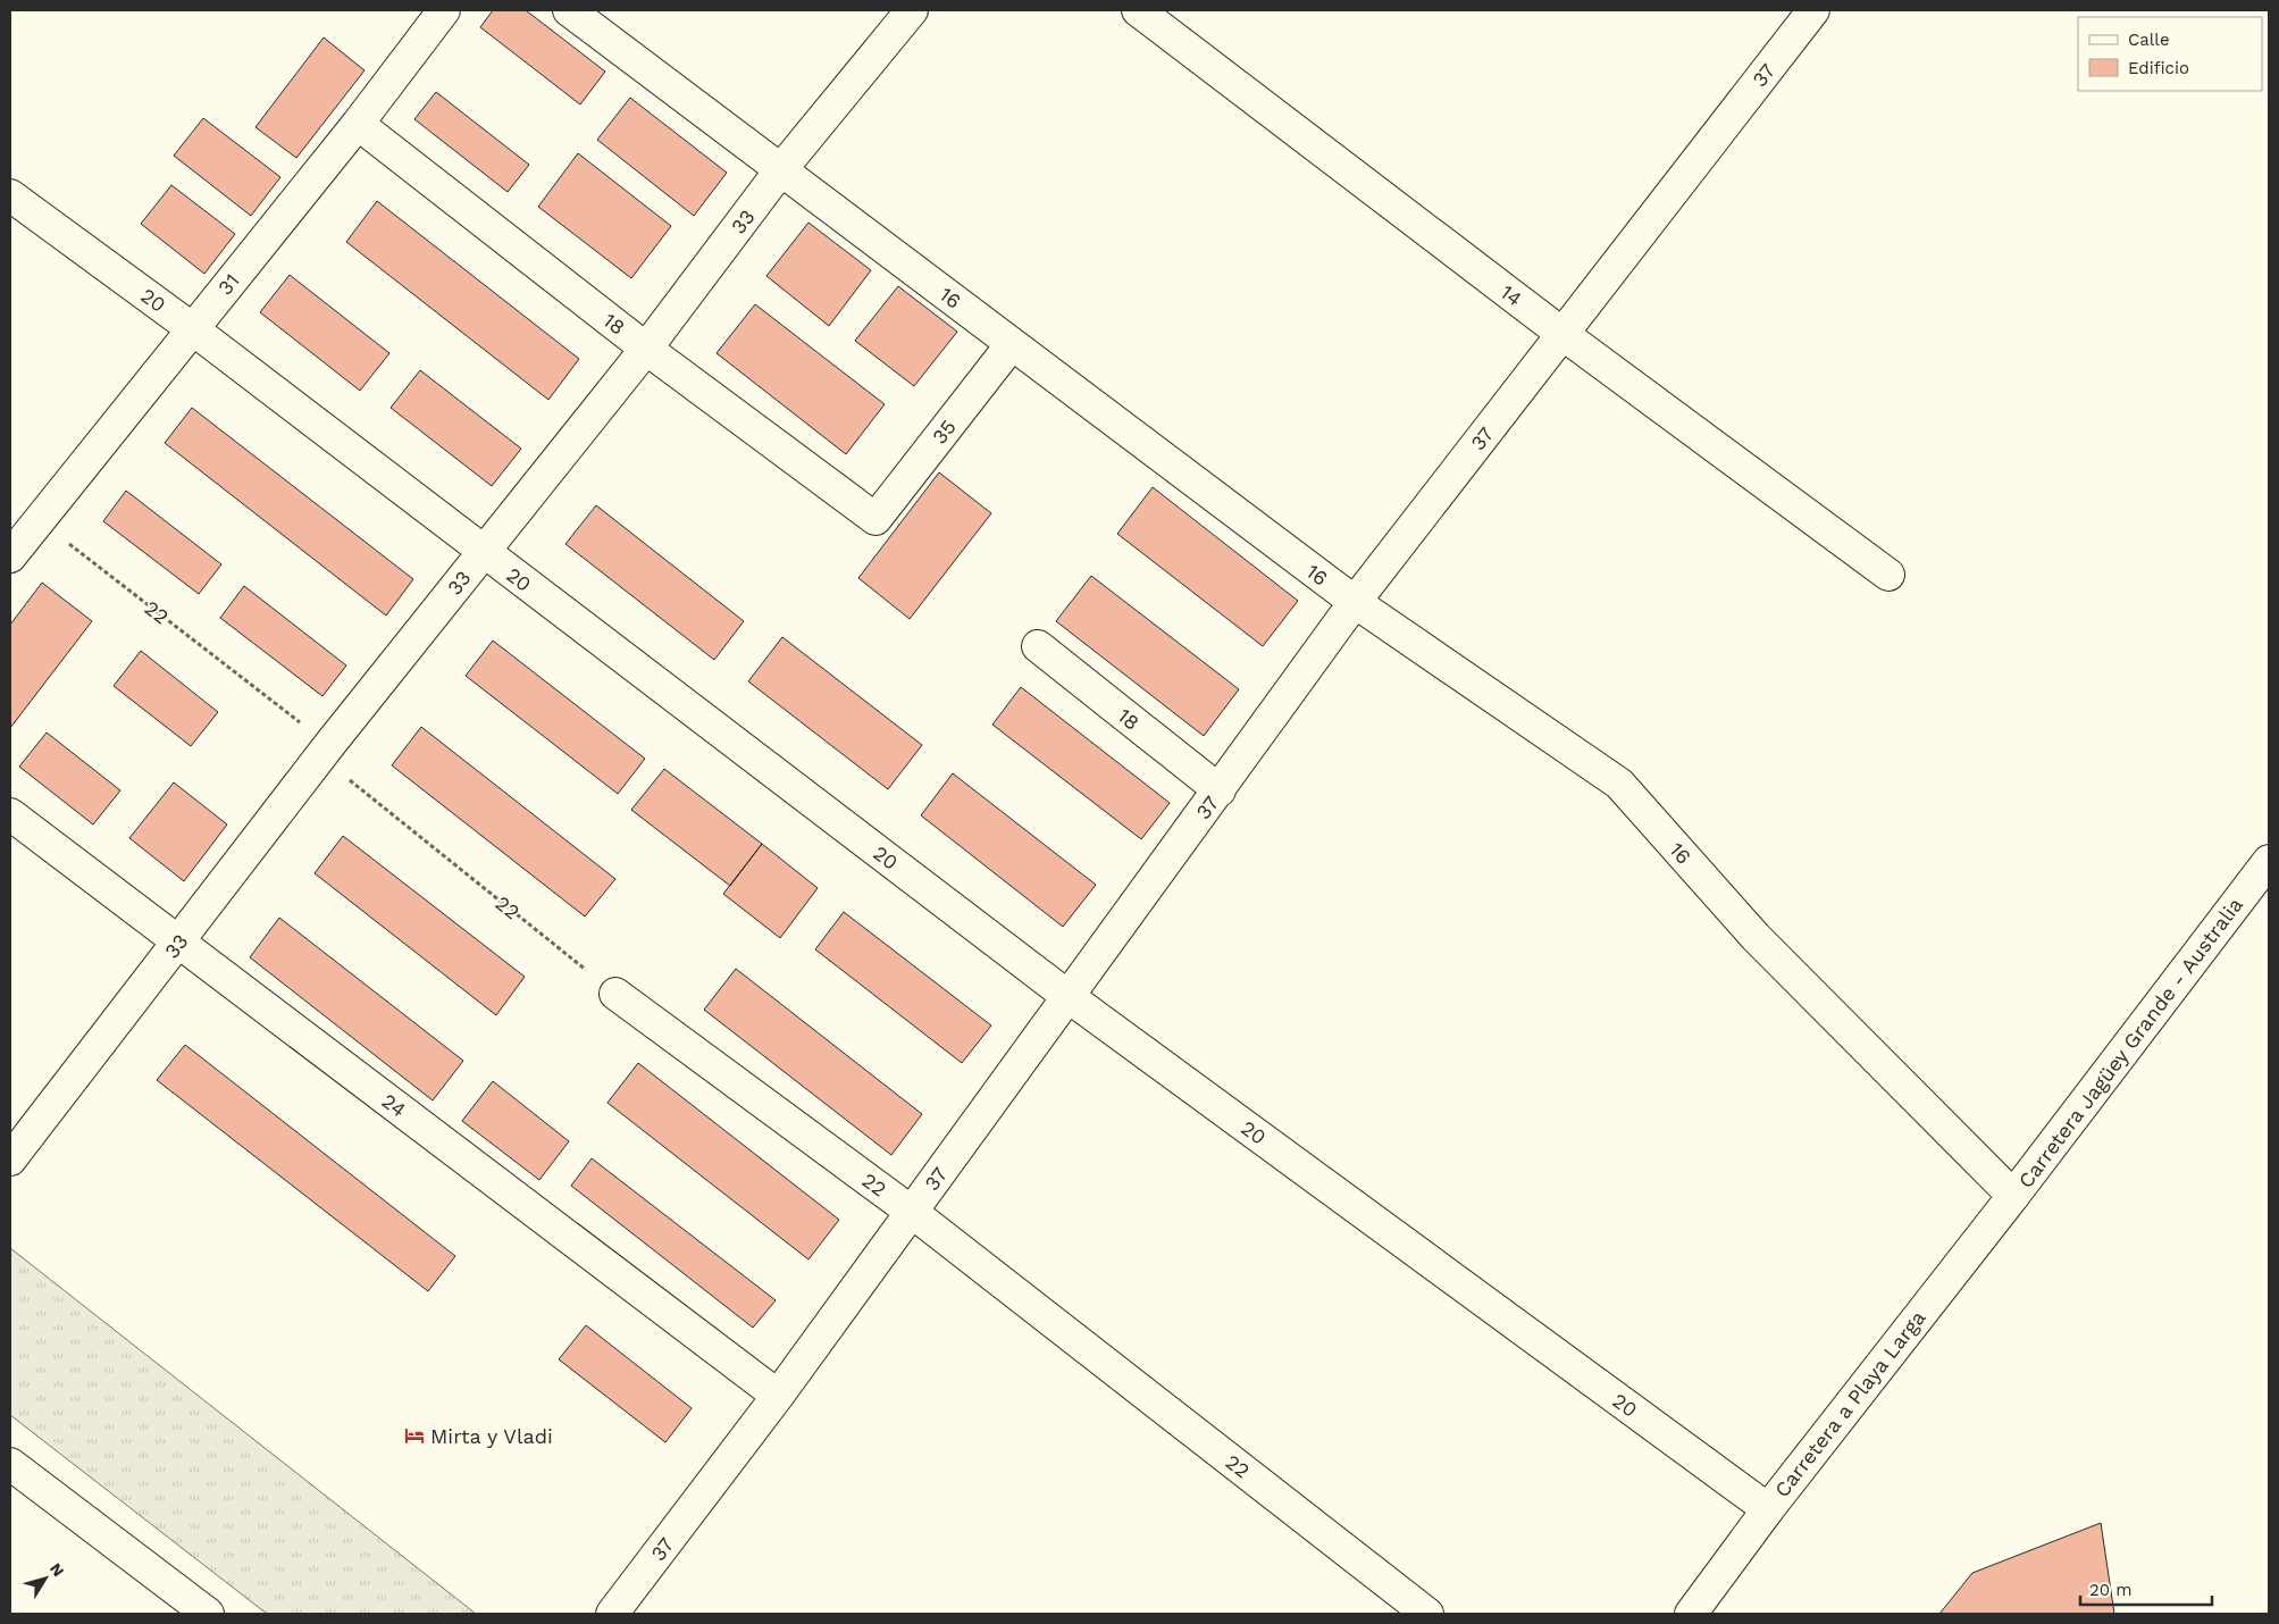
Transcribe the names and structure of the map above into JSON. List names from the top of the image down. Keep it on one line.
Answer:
{"streets":{"street":["37","33","31","14","16","20","18","35","22","Carretera Jagüey Grande - Australia","24","Carretera a Playa Larga"]},"crossings":[["37","14"],["37","16"],["37","20"],["37","18"],["37","22"],["37","24"],["33","16"],["33","20"],["33","18"],["33","22"],["33","24"],["31","20"],["31","18"],["31","22"],["16","35"],["16","Carretera Jagüey Grande - Australia"],["16","Carretera a Playa Larga"],["20","Carretera a Playa Larga"],["18","35"],["Carretera Jagüey Grande - Australia","Carretera a Playa Larga"]],"places":{"hotel":["Mirta y Vladi"]},"legend":["Calle","Edificio"],"scale_bar":"20 m","north":"top right"}
